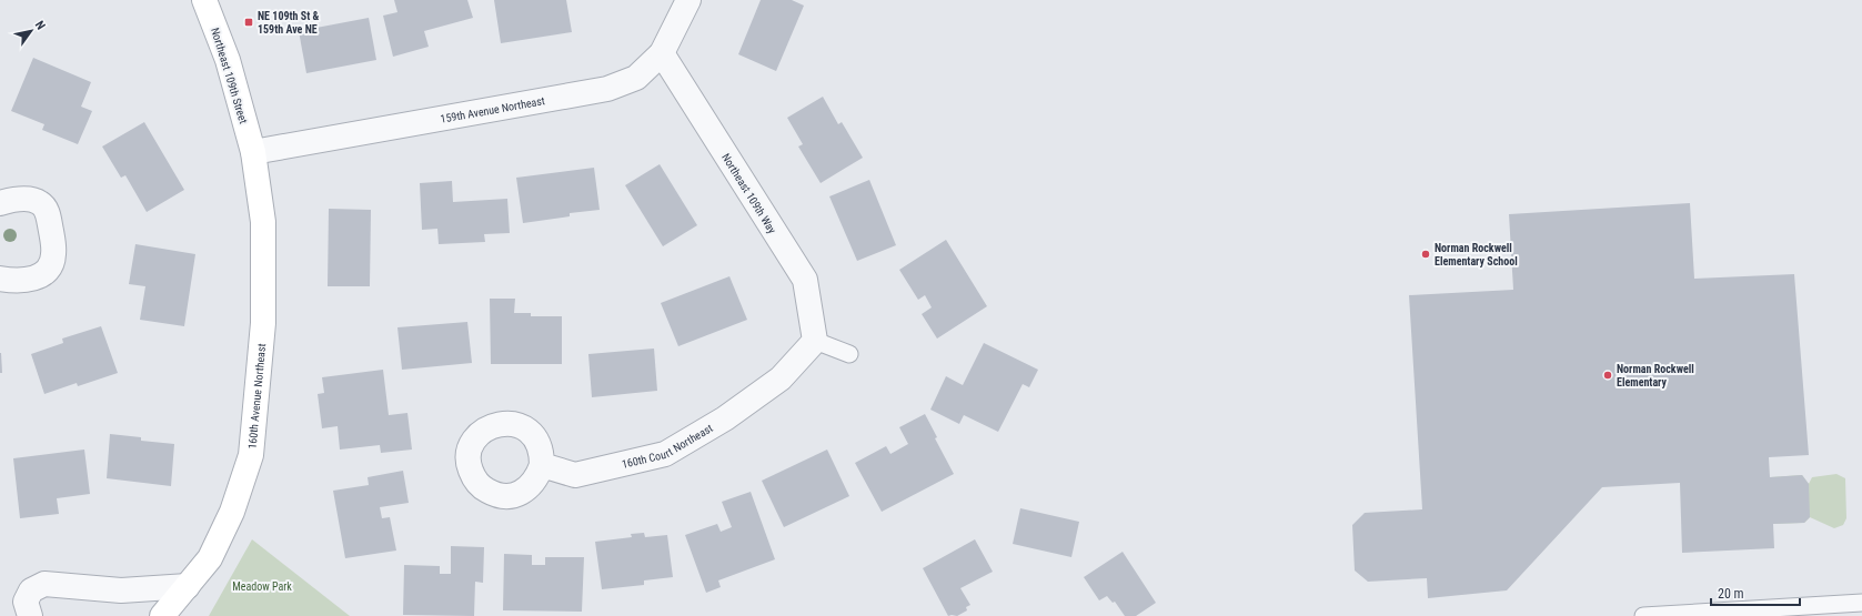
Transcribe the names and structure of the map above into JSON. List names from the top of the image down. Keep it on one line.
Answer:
{"streets":{"street":["Northeast 109th Street","159th Avenue Northeast","Northeast 109th Way","160th Avenue Northeast","160th Court Northeast"]},"crossings":[["Northeast 109th Street","159th Avenue Northeast"],["Northeast 109th Street","160th Avenue Northeast"],["159th Avenue Northeast","Northeast 109th Way"],["159th Avenue Northeast","160th Avenue Northeast"],["Northeast 109th Way","160th Court Northeast"]],"parks":["Meadow Park"],"places":{"transit":["NE 109th St & 159th Ave NE"],"other":["Norman Rockwell Elementary School","Norman Rockwell Elementary"]},"scale_bar":"20 m","north":"top right"}
